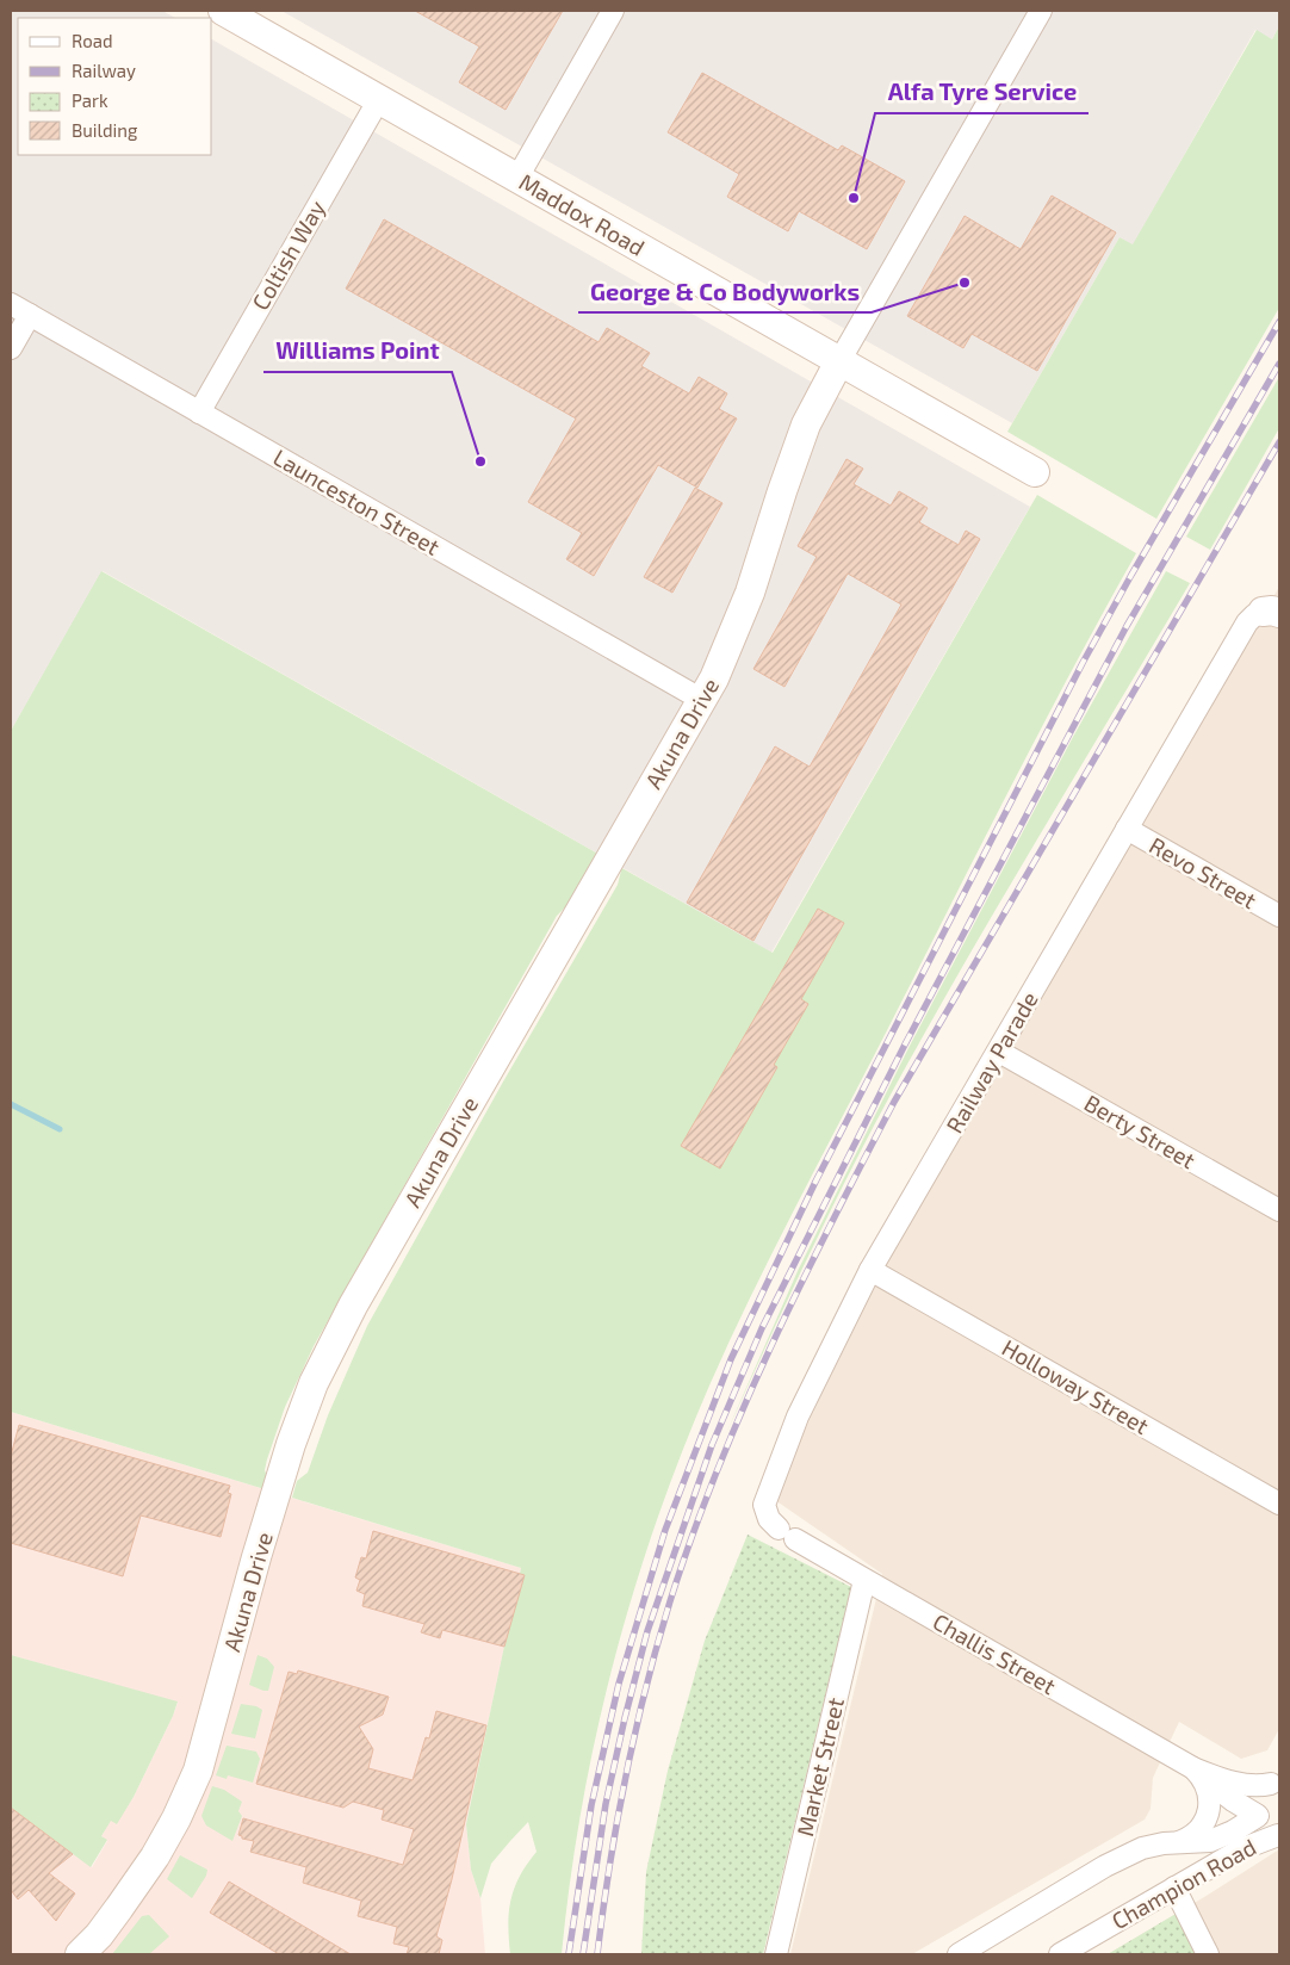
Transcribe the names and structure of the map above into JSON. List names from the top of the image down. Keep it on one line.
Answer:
{"streets":{"street":["Maddox Road","Coltish Way","Launceston Street","Akuna Drive","Revo Street","Railway Parade","Berty Street","Holloway Street","Challis Street","Market Street","Champion Road"]},"crossings":[["Maddox Road","Coltish Way"],["Maddox Road","Akuna Drive"],["Coltish Way","Launceston Street"],["Launceston Street","Akuna Drive"],["Revo Street","Railway Parade"],["Railway Parade","Berty Street"],["Railway Parade","Holloway Street"],["Railway Parade","Challis Street"],["Challis Street","Market Street"],["Challis Street","Champion Road"]],"places":["Alfa Tyre Service","George & Co Bodyworks","Williams Point"],"legend":["Road","Railway","Park","Building"]}
